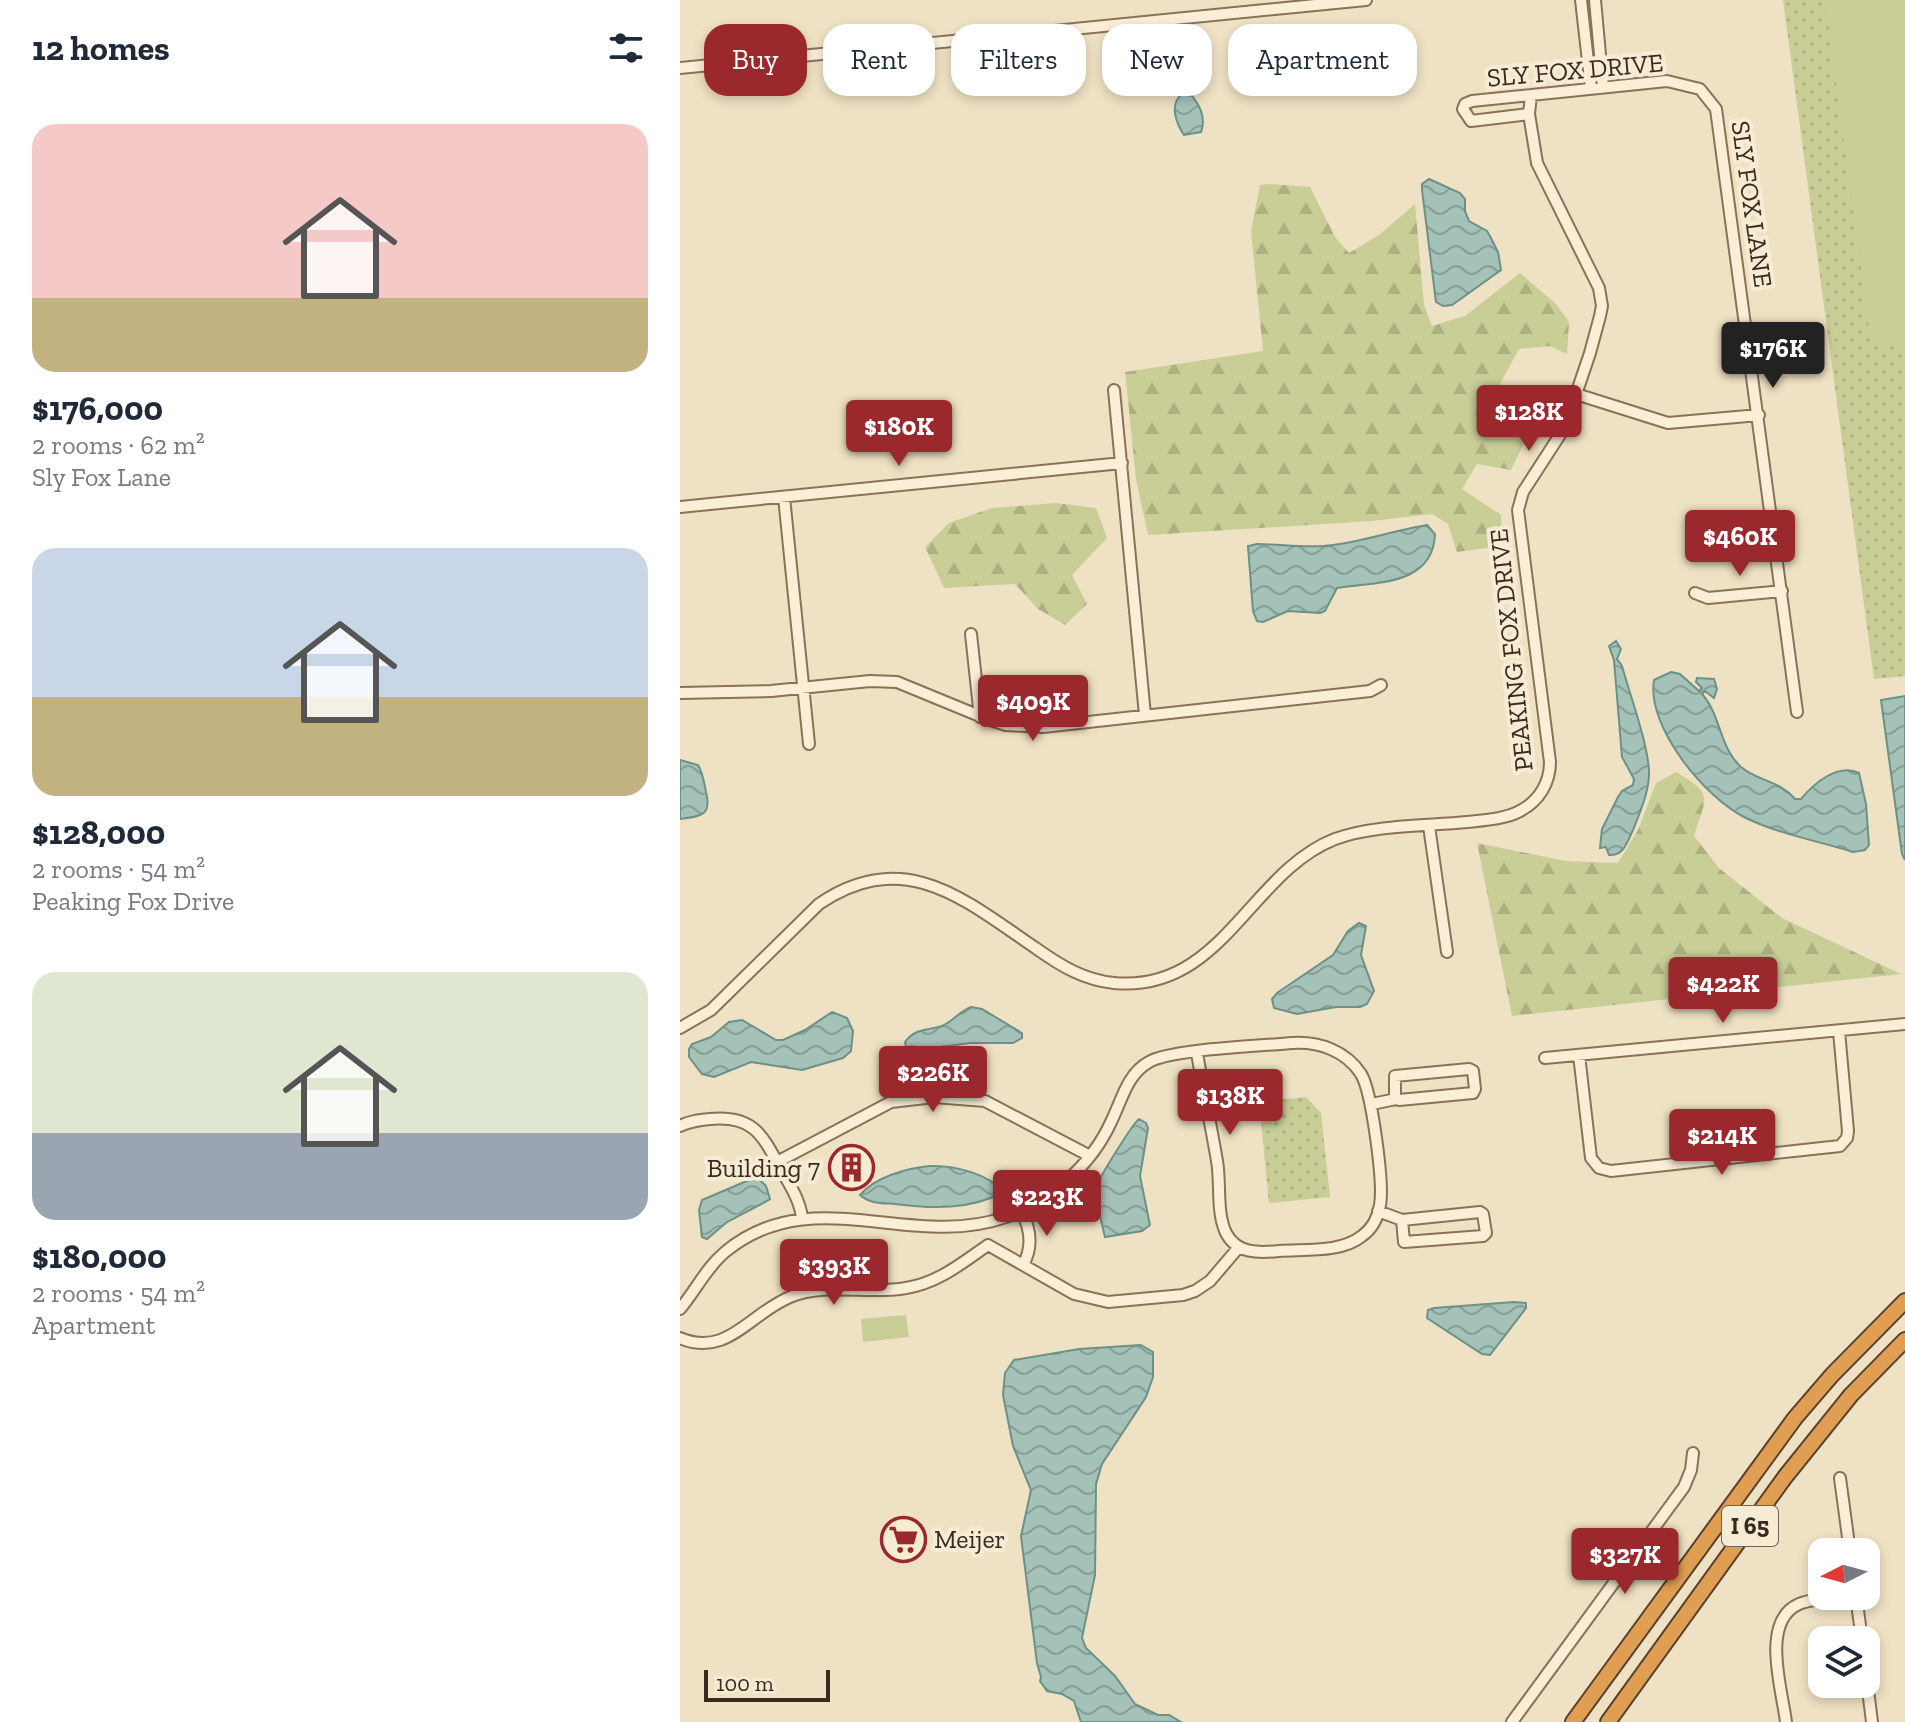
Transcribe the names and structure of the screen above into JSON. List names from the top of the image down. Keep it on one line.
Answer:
{"streets":{"highway":["I 65"],"street":["SLY FOX DRIVE","SLY FOX LANE","PEAKING FOX DRIVE"]},"crossings":[["SLY FOX DRIVE","SLY FOX LANE"],["SLY FOX DRIVE","PEAKING FOX DRIVE"]],"places":{"building":["Building 7"],"supermarket":["Meijer"]},"scale_bar":"100 m","north":"left","page":{"heading":"12 homes","chip":["Buy","Rent","Filters","New","Apartment"],"list":[{"name":"$176,000","note":"2 rooms · 62 m² · Sly Fox Lane"},{"name":"$128,000","note":"2 rooms · 54 m² · Peaking Fox Drive"},{"name":"$180,000","note":"2 rooms · 54 m² · Apartment"}],"price":["$176K","$128K","$180K","$460K","$409K","$422K","$226K","$138K","$214K","$223K","$393K","$327K"],"scale":"100 m"}}
